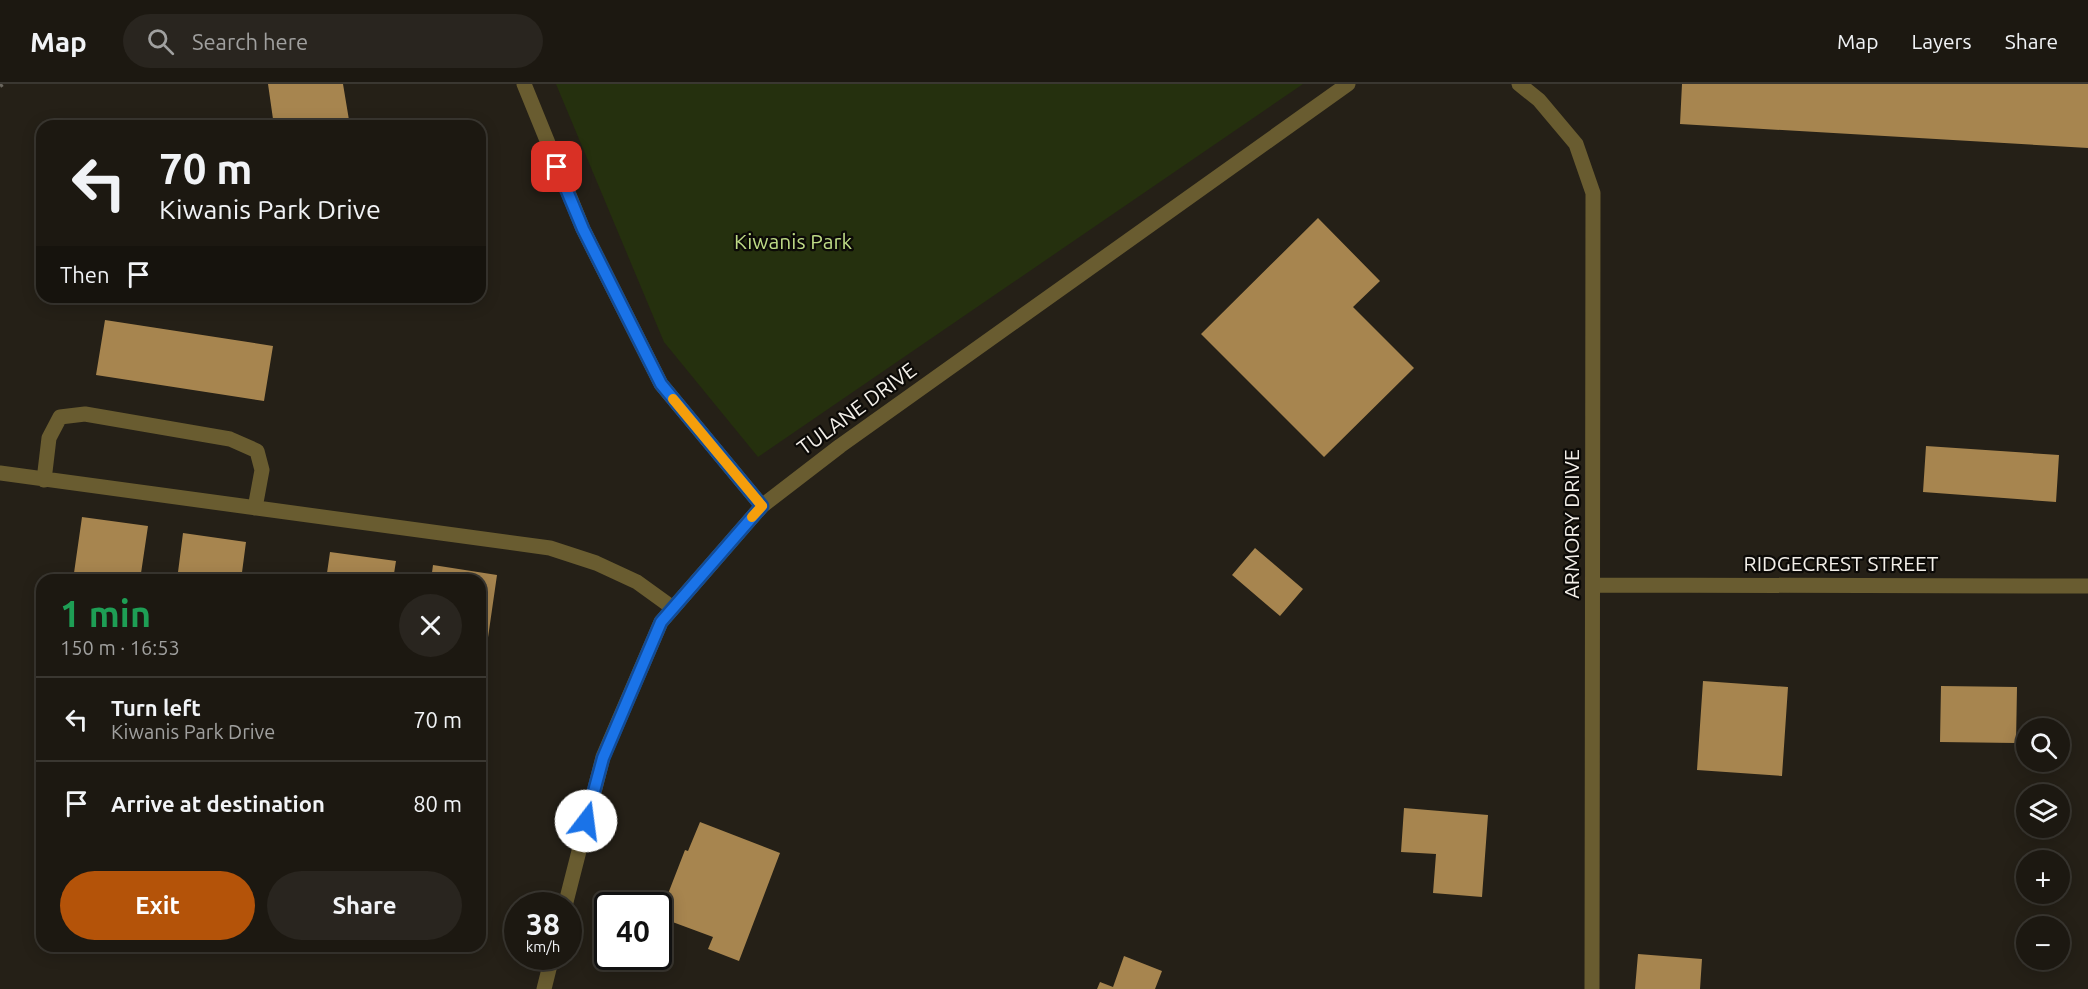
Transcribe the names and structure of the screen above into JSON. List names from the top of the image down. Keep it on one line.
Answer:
{"streets":{"street":["TULANE DRIVE","ARMORY DRIVE","RIDGECREST STREET"]},"crossings":[["ARMORY DRIVE","RIDGECREST STREET"]],"parks":["Kiwanis Park"],"page":{"header":"Map","search":"Search here","nav":["Map","Layers","Share"],"turn":["70 m","Kiwanis Park Drive"],"then":"Then","heading":["1 min","150 m · 16:53"],"list":[{"name":"Turn left","note":"Kiwanis Park Drive","value":"70 m"},{"name":"Arrive at destination","value":"80 m"}],"map_buttons":["+","−"],"buttons":["Exit","Share"],"speed":"38 km/h","limit":"40"}}
